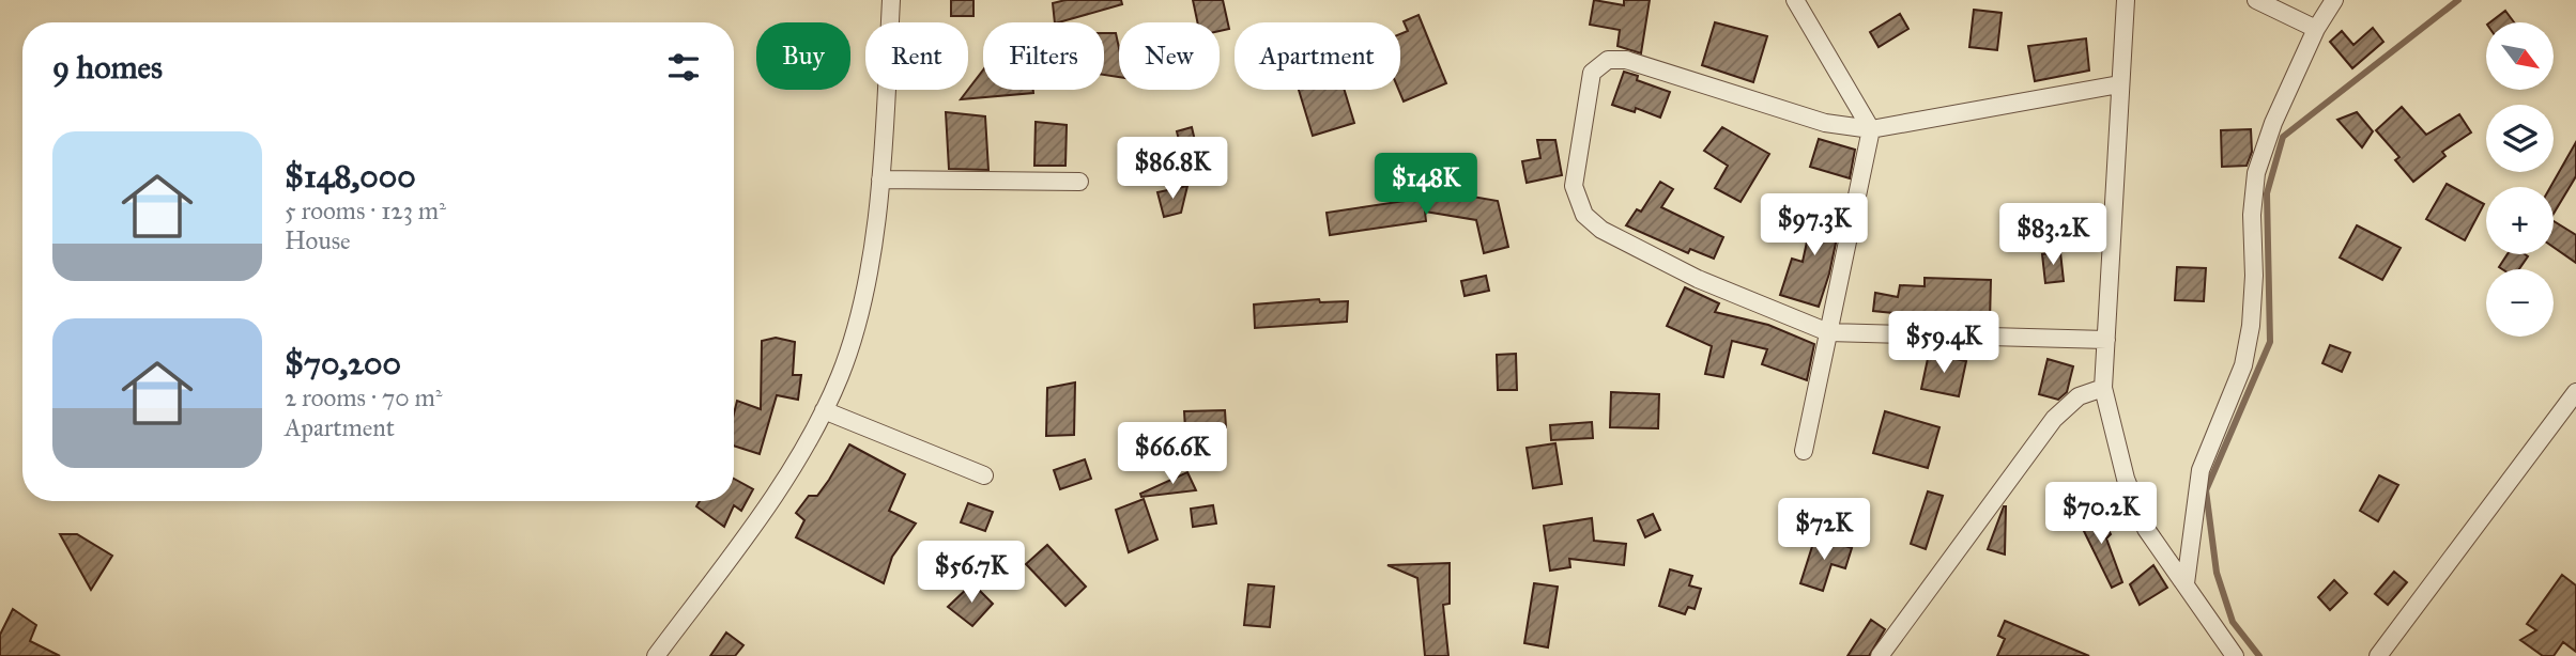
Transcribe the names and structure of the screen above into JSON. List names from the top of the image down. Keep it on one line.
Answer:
{"north":"bottom right","page":{"map_buttons":["+","−"],"chip":["Buy","Rent","Filters","New","Apartment"],"heading":"9 homes","list":[{"name":"$148,000","note":"5 rooms · 123 m² · House"},{"name":"$70,200","note":"2 rooms · 70 m² · Apartment"}],"price":["$86.8K","$148K","$97.3K","$83.2K","$59.4K","$66.6K","$70.2K","$72K","$56.7K"]}}
